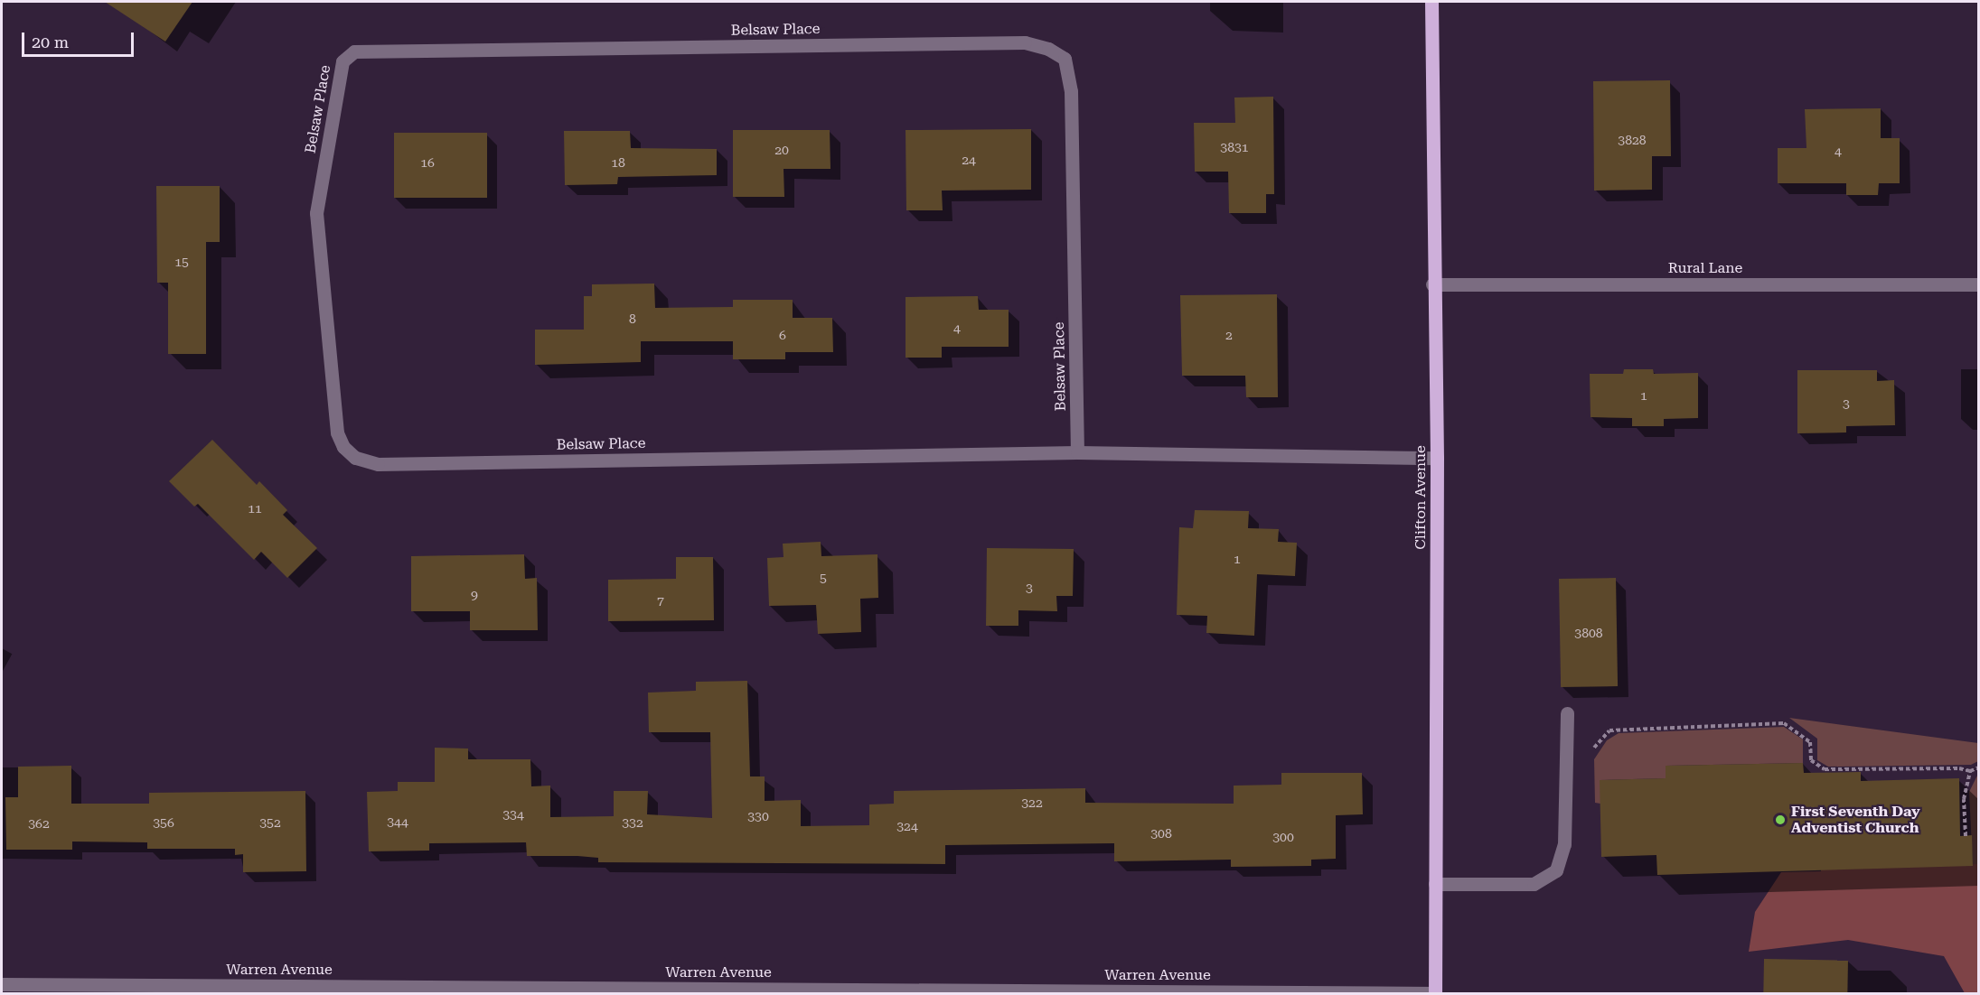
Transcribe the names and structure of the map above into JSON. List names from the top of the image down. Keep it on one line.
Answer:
{"streets":{"main road":["Clifton Avenue"],"street":["Belsaw Place","Rural Lane","Warren Avenue"]},"crossings":[["Belsaw Place","Clifton Avenue"],["Rural Lane","Clifton Avenue"],["Clifton Avenue","Warren Avenue"]],"places":["First Seventh Day Adventist Church"],"house_numbers":["3828","3831","20","4","24","16","18","15","8","4","6","2","1","3","11","1","5","3","9","7","3808","322","334","330","344","356","352","332","362","324","308","300"],"scale_bar":"20 m"}
